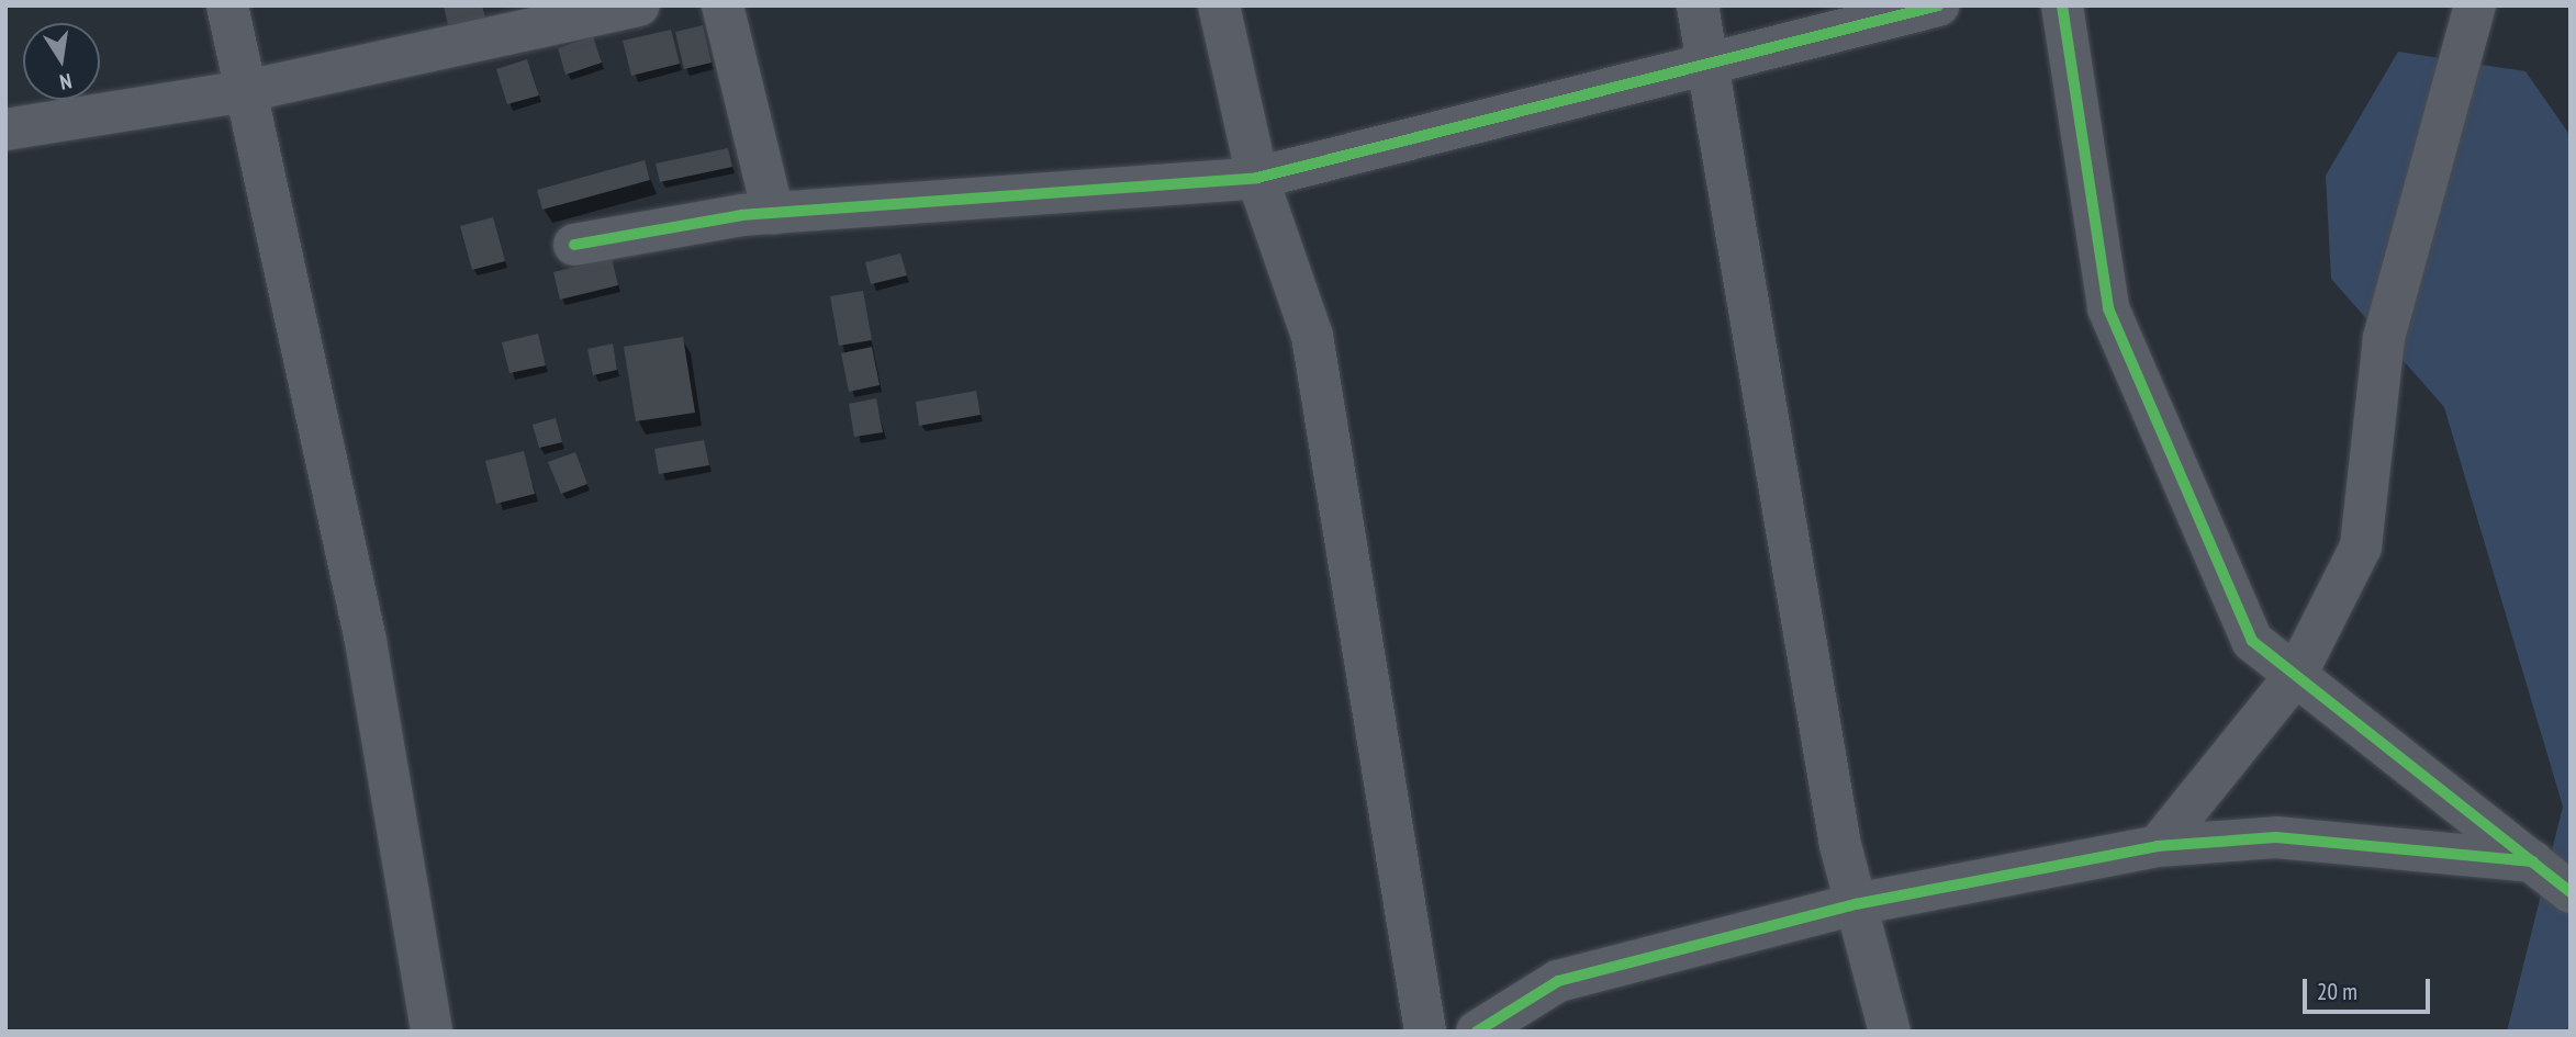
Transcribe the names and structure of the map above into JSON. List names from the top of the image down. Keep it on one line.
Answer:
{"scale_bar":"20 m","north":"bottom"}
